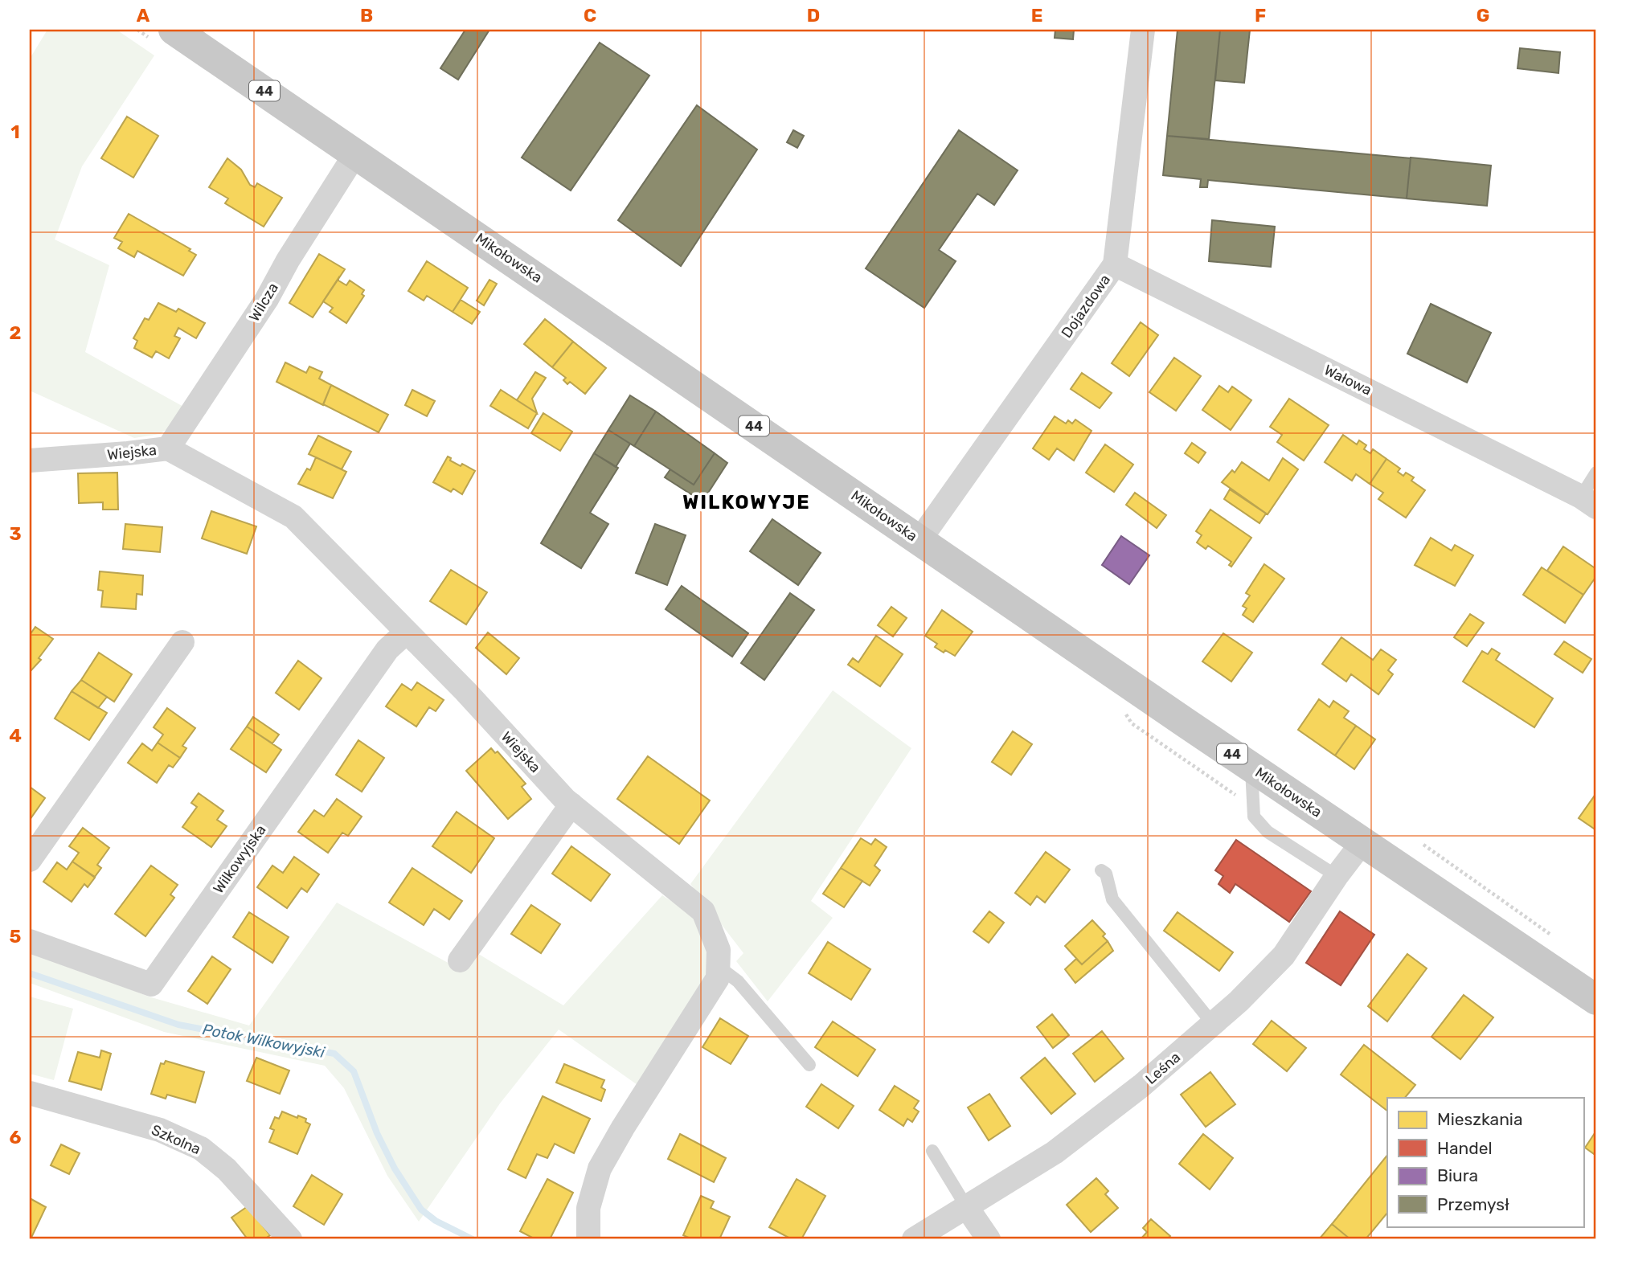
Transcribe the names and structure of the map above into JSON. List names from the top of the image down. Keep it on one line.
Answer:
{"streets":{"main road":["44","Mikołowska"],"street":["Wilcza","Dojazdowa","Wałowa","Wiejska","Wilkowyjska","Leśna","Szkolna"]},"crossings":[["Mikołowska","Wilcza"],["Mikołowska","Dojazdowa"],["Mikołowska","Leśna"],["Wilcza","Wiejska"],["Dojazdowa","Wałowa"],["Wiejska","Wilkowyjska"]],"districts":["WILKOWYJE"],"water":["Potok Wilkowyjski"],"legend":["Mieszkania","Handel","Biura","Przemysł"],"grid":{"columns":["A","B","C","D","E","F","G"],"rows":["1","2","3","4","5","6"]}}
